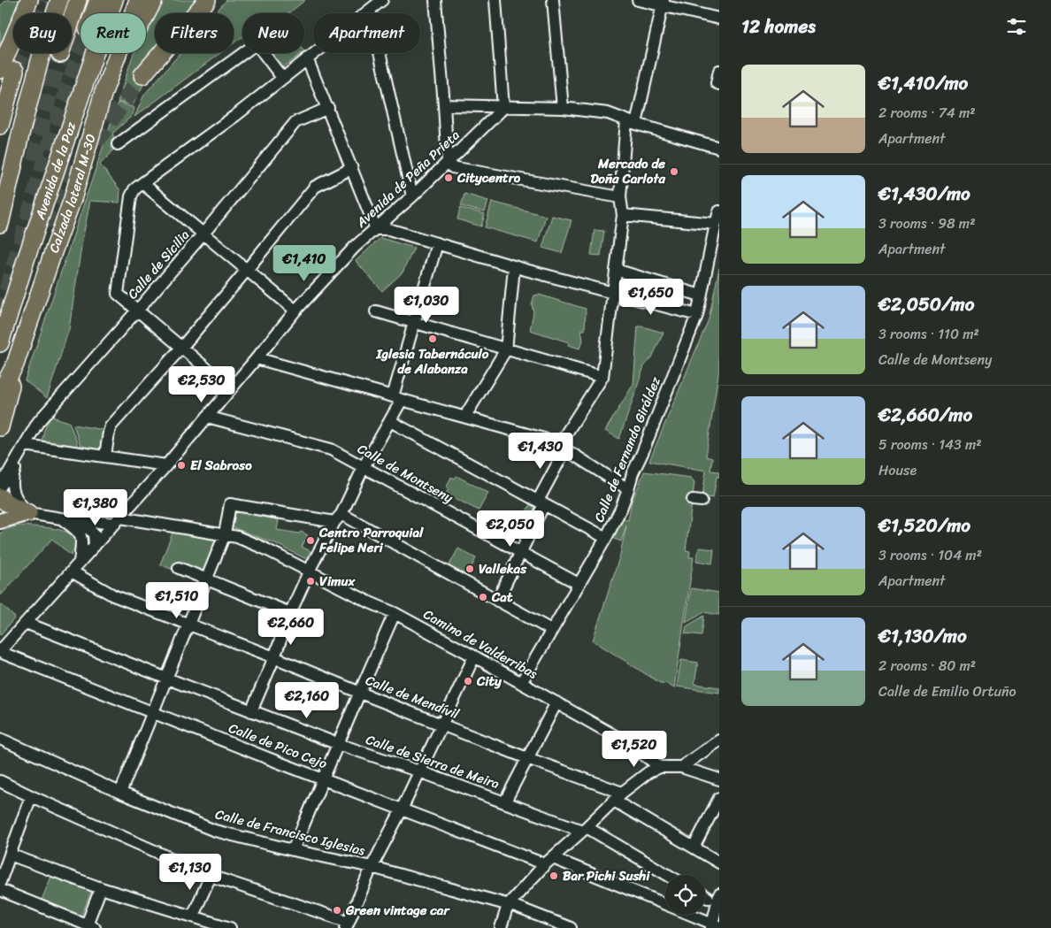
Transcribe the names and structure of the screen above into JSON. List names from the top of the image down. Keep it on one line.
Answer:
{"streets":{"highway":["Avenida de la Paz","Calzada lateral M-30"],"street":["Avenida de Peña Prieta","Calle de Sicilia","Calle de Fernando Giráldez","Calle de Montseny","Camino de Valderribas","Calle de Mendívil","Calle de Pico Cejo","Calle de Sierra de Meira","Calle de Francisco Iglesias"]},"crossings":[["Avenida de Peña Prieta","Calle de Montseny"],["Avenida de Peña Prieta","Camino de Valderribas"],["Avenida de Peña Prieta","Calle de Mendívil"],["Avenida de Peña Prieta","Calle de Pico Cejo"],["Avenida de Peña Prieta","Calle de Sierra de Meira"],["Calle de Sicilia","Camino de Valderribas"],["Calle de Fernando Giráldez","Calle de Montseny"],["Calle de Fernando Giráldez","Camino de Valderribas"]],"places":["Mercado de Doña Carlota","Citycentro","Iglesia Tabernáculo de Alabanza","El Sabroso","Centro Parroquial Felipe Neri","Vallekas","Vimux","Cat","City","Bar Pichi Sushi","Green vintage car"],"page":{"heading":"12 homes","chip":["Buy","Rent","Filters","New","Apartment"],"list":[{"name":"€1,410/mo","note":"2 rooms · 74 m² · Apartment"},{"name":"€1,430/mo","note":"3 rooms · 98 m² · Apartment"},{"name":"€2,050/mo","note":"3 rooms · 110 m² · Calle de Montseny"},{"name":"€2,660/mo","note":"5 rooms · 143 m² · House"},{"name":"€1,520/mo","note":"3 rooms · 104 m² · Apartment"},{"name":"€1,130/mo","note":"2 rooms · 80 m² · Calle de Emilio Ortuño"}],"price":["€1,410","€1,650","€1,030","€2,530","€1,430","€1,380","€2,050","€1,510","€2,660","€2,160","€1,520","€1,130"]}}
